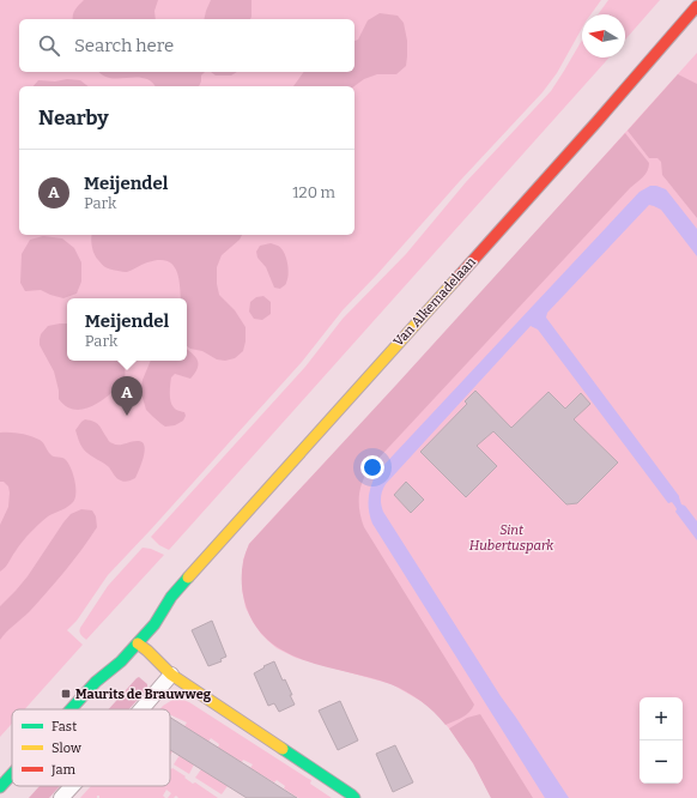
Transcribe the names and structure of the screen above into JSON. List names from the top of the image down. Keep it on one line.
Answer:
{"streets":{"main road":["Van Alkemadelaan"]},"parks":["Sint Hubertuspark"],"places":{"transit":["Maurits de Brauwweg"]},"legend":["Fast","Slow","Jam"],"north":"left","page":{"search":"Search here","heading":"Nearby","list":[{"mark":"A","name":"Meijendel","note":"Park","value":"120 m"}],"popup":["Meijendel","Park"],"pins":"A","map_buttons":["+","−"]}}
